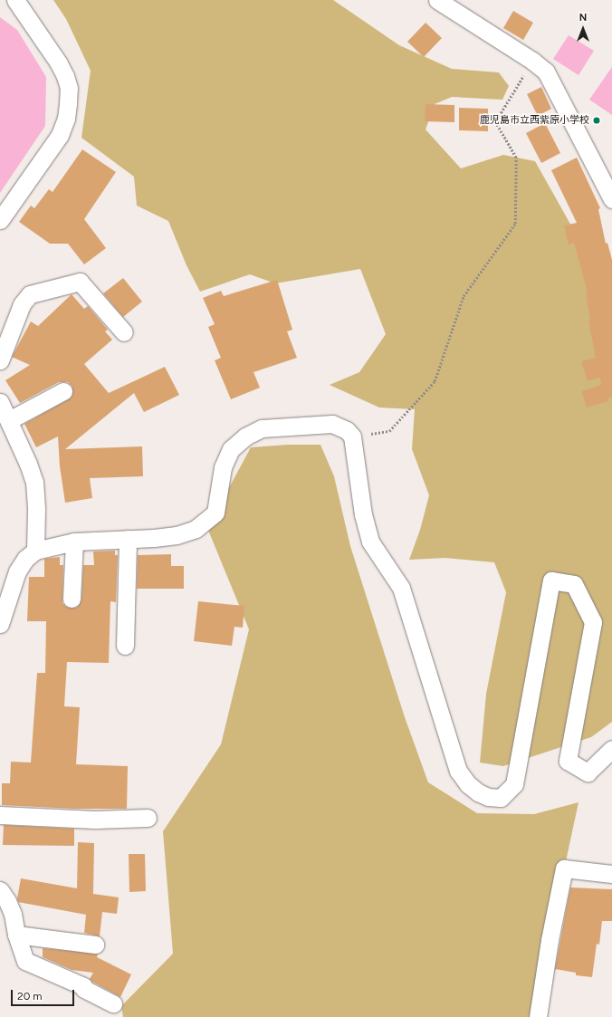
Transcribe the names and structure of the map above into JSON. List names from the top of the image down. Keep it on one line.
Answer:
{"places":["鹿児島市立西紫原小学校"],"scale_bar":"20 m","north":"top"}
